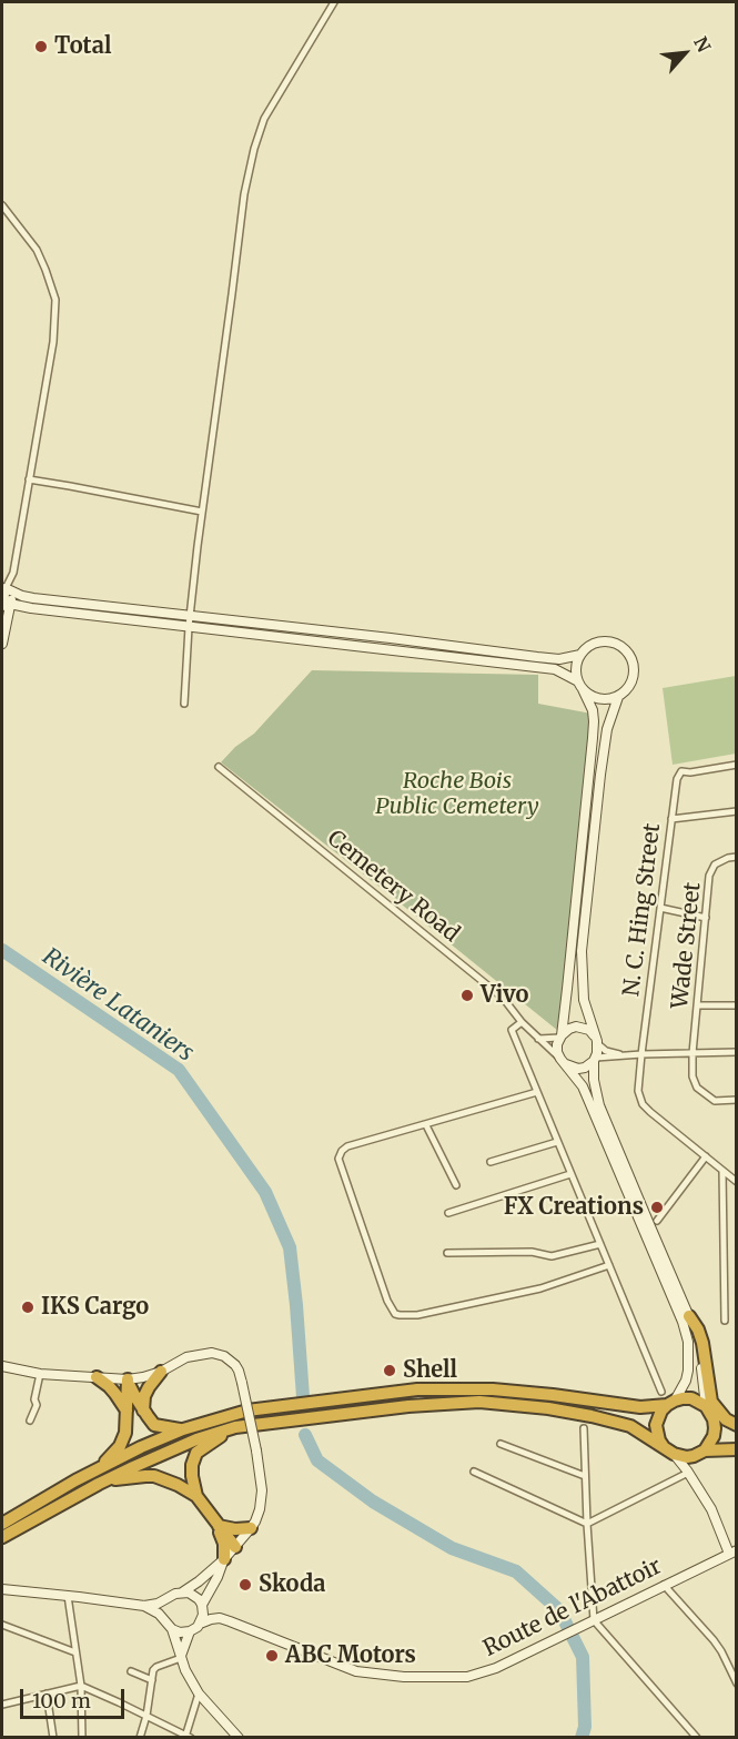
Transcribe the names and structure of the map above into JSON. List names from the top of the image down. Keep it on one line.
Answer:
{"streets":{"main road":["Route de l'Abattoir"],"street":["Cemetery Road","N. C. Hing Street","Wade Street"]},"water":["Rivière Lataniers"],"parks":["Roche Bois Public Cemetery"],"places":["Total","Vivo","FX Creations","IKS Cargo","Shell","Skoda","ABC Motors"],"scale_bar":"100 m","north":"top right"}
